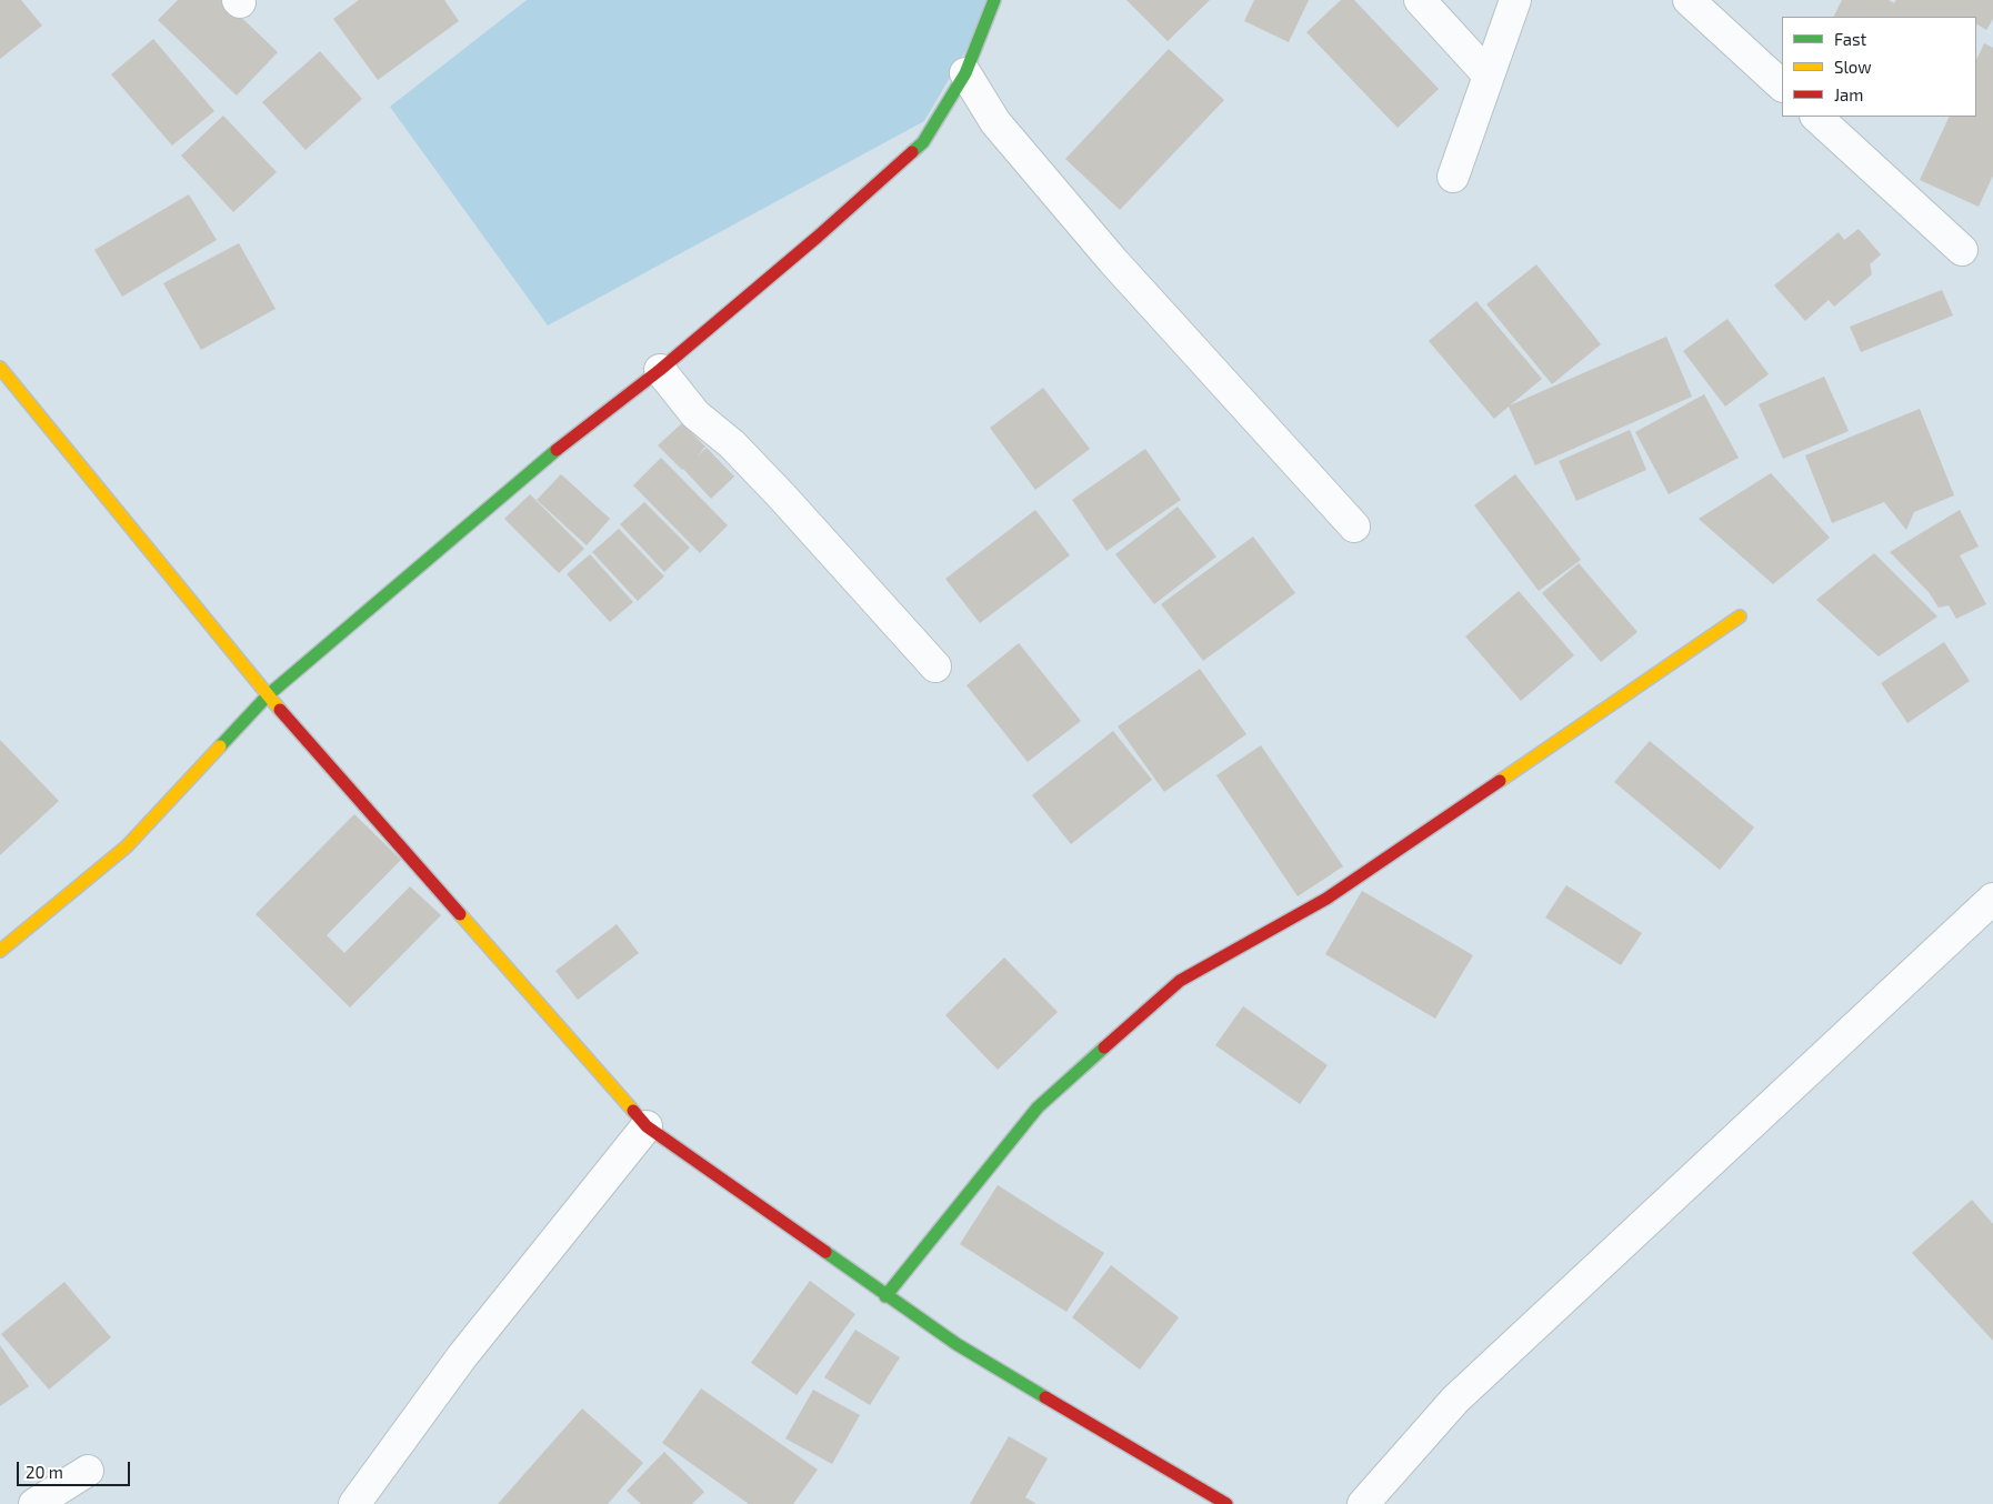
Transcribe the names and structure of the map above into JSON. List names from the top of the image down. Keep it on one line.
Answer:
{"legend":["Fast","Slow","Jam"],"scale_bar":"20 m"}
